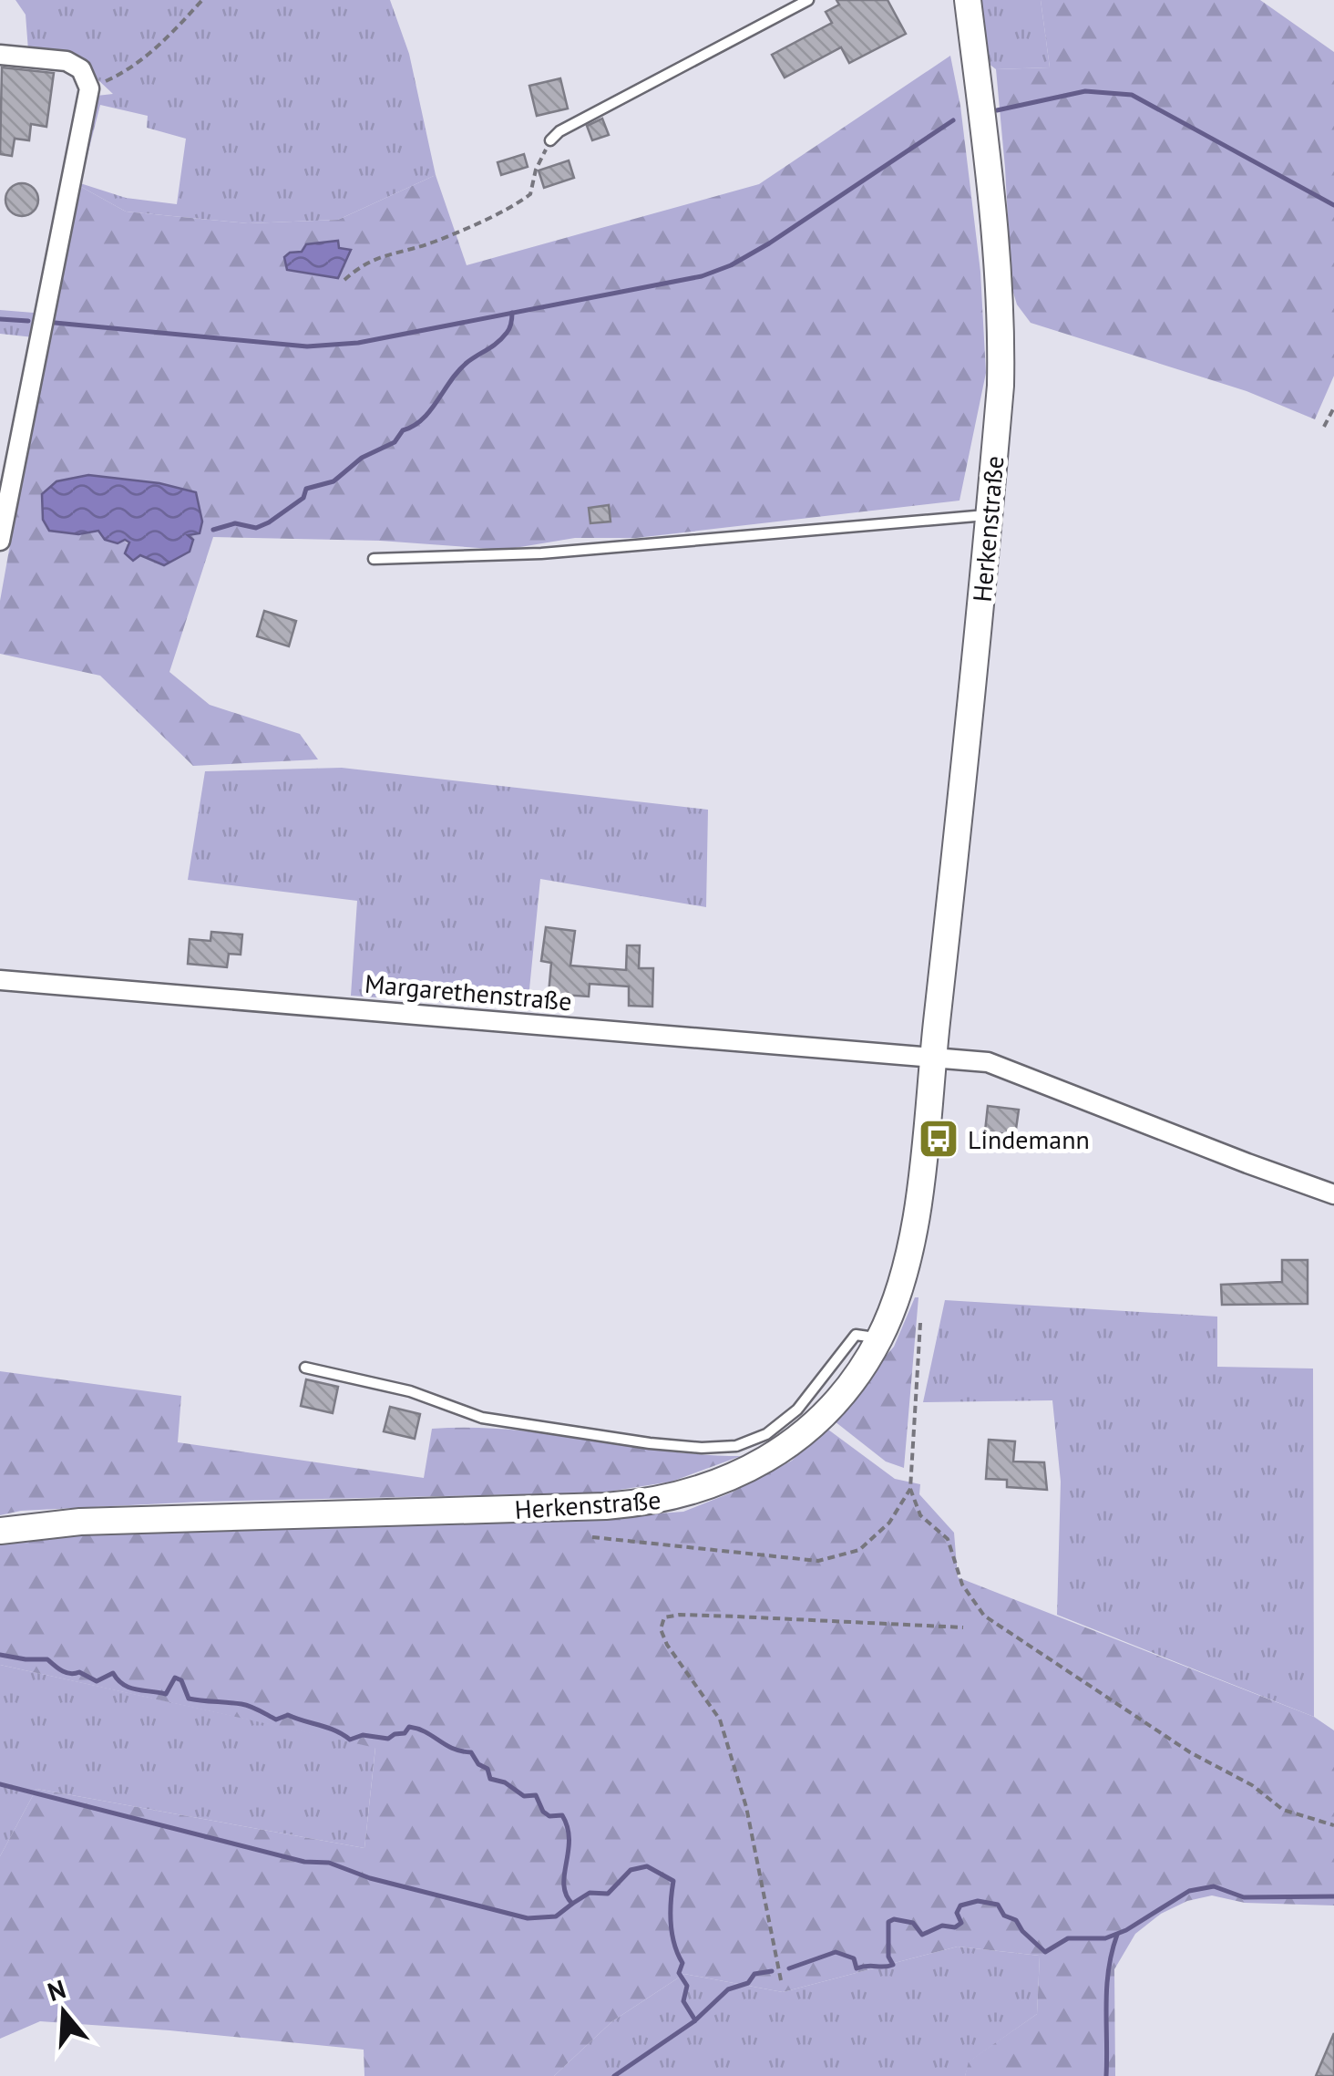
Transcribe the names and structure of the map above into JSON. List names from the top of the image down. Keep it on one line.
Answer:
{"streets":{"main road":["Herkenstraße"],"street":["Margarethenstraße"]},"crossings":[["Herkenstraße","Margarethenstraße"]],"places":{"bus stop":["Lindemann"]},"north":"top"}
